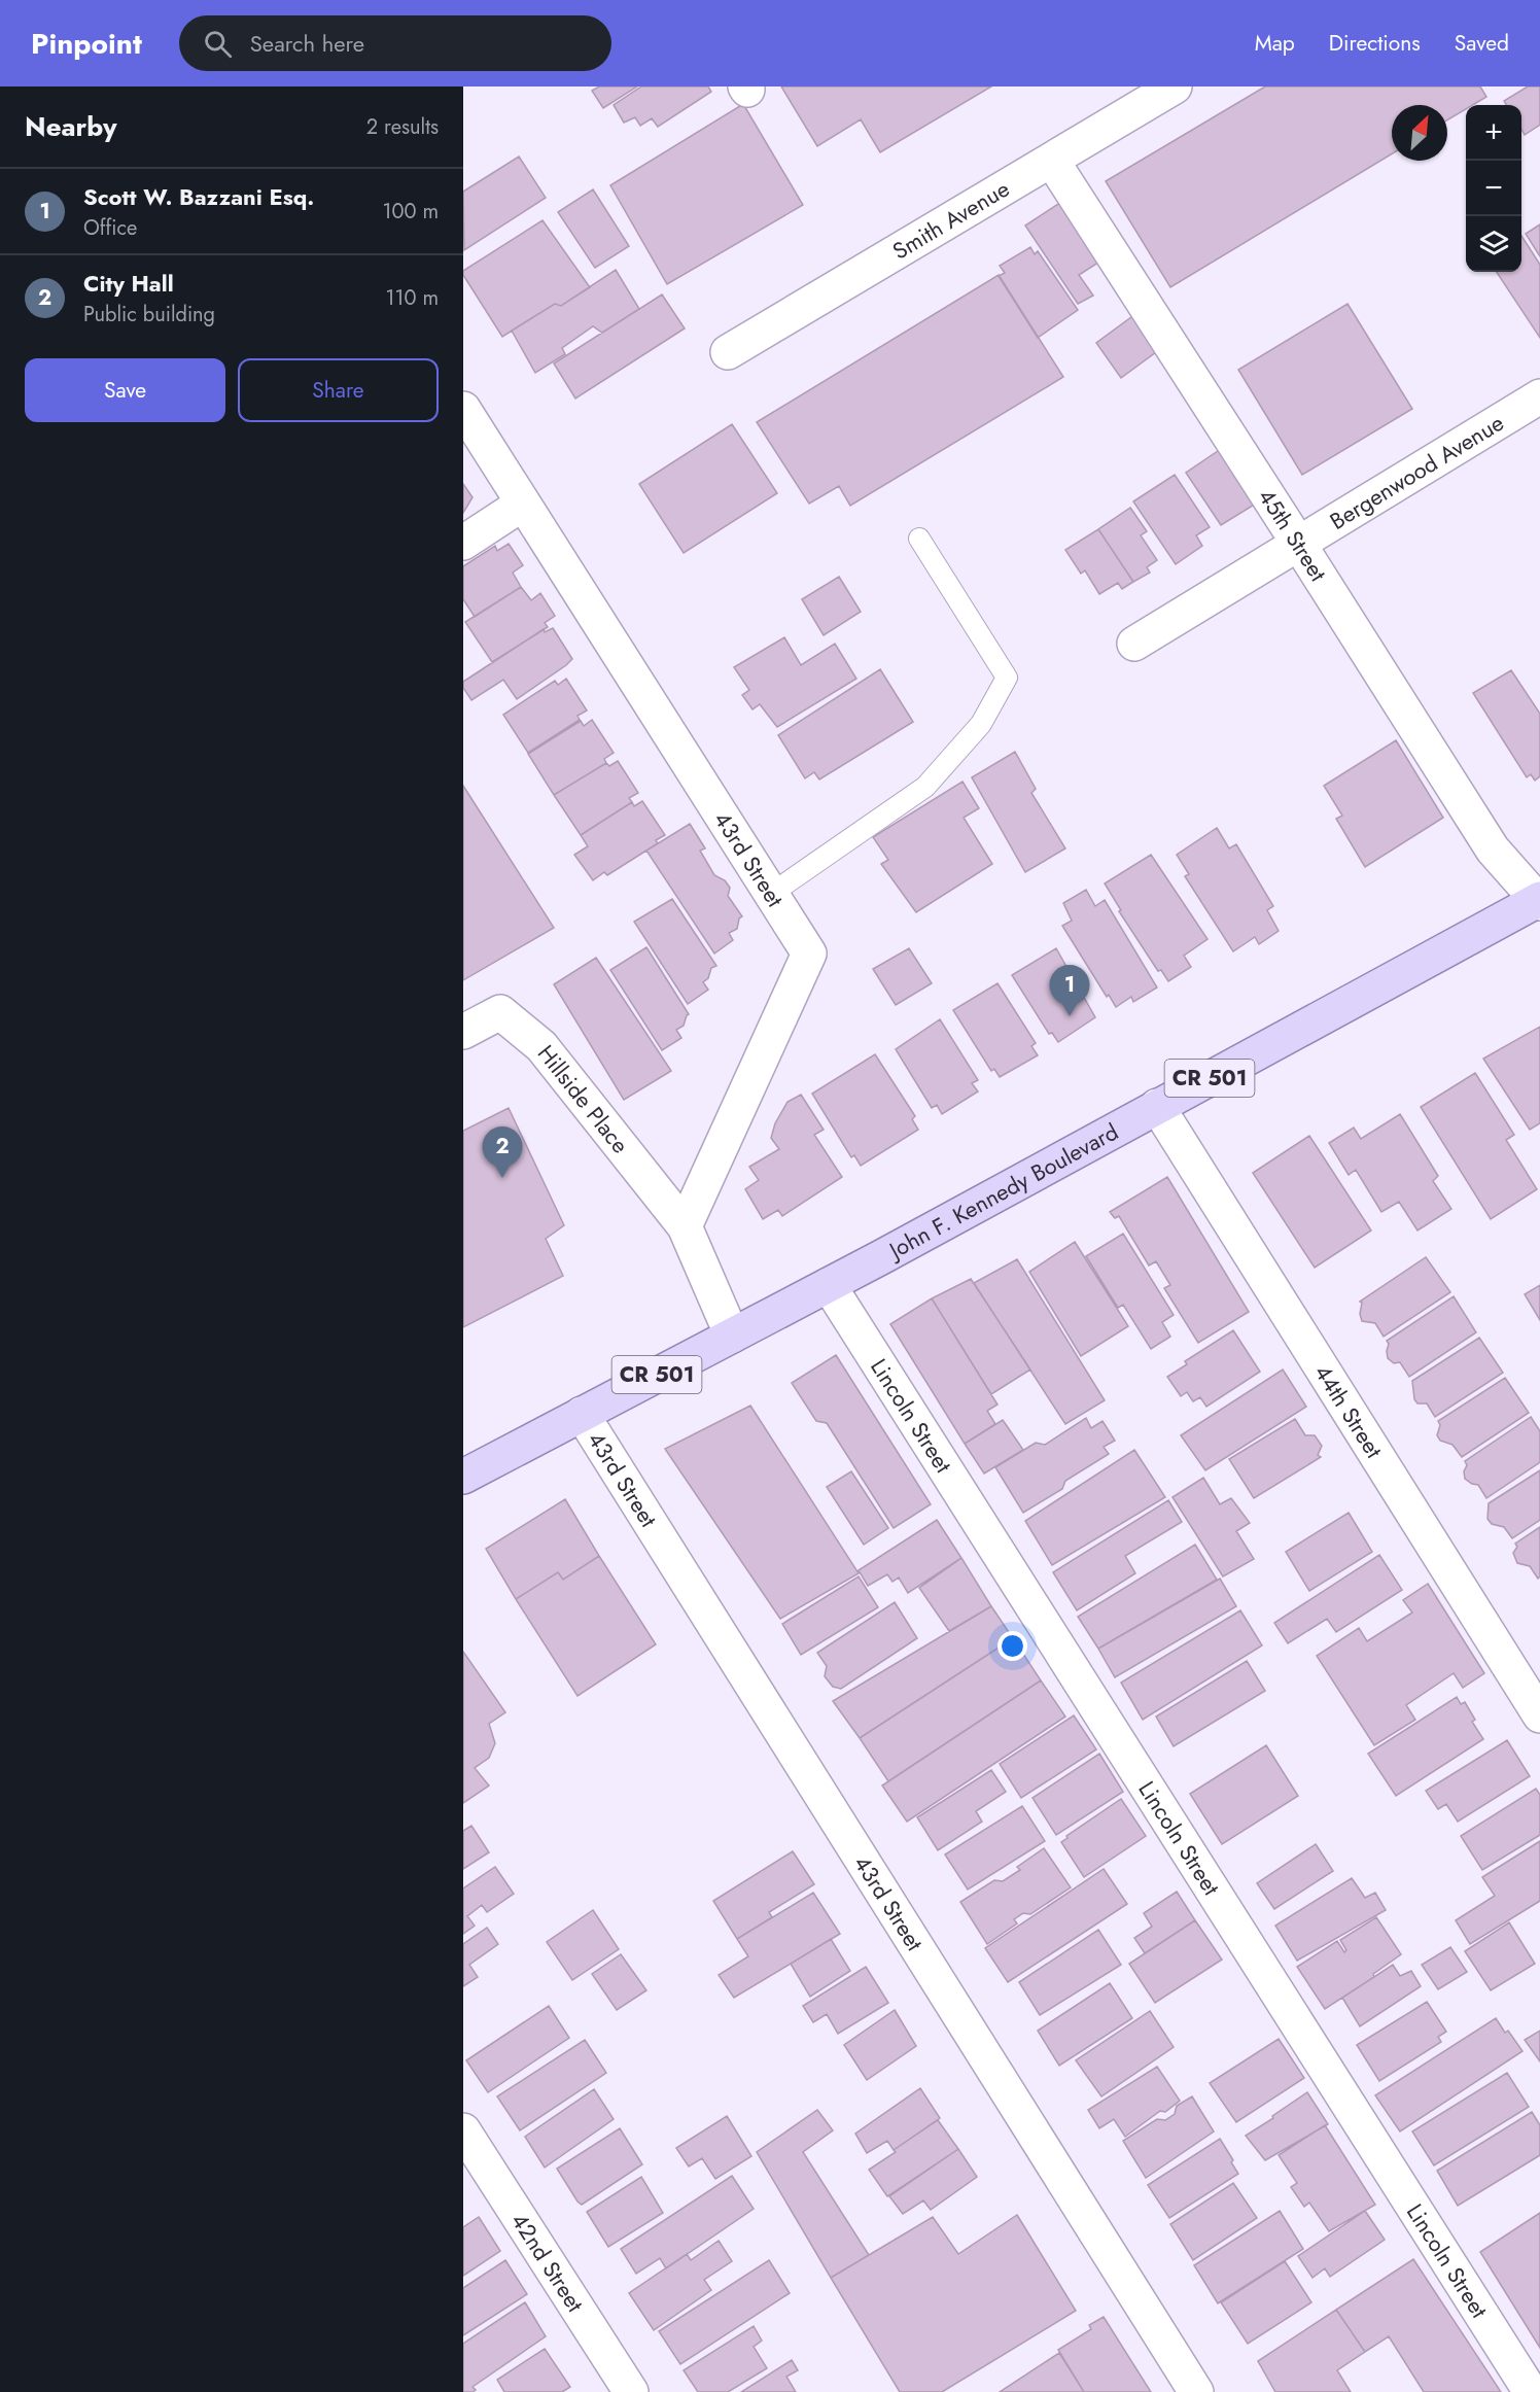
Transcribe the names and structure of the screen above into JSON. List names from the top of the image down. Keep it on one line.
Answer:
{"streets":{"main road":["CR 501","John F. Kennedy Boulevard"],"street":["Smith Avenue","Bergenwood Avenue","45th Street","43rd Street","Hillside Place","44th Street","Lincoln Street","42nd Street"]},"crossings":[["Smith Avenue","45th Street"],["Bergenwood Avenue","45th Street"],["45th Street","John F. Kennedy Boulevard"],["43rd Street","Hillside Place"],["43rd Street","John F. Kennedy Boulevard"],["John F. Kennedy Boulevard","44th Street"],["John F. Kennedy Boulevard","Lincoln Street"]],"north":"top right","page":{"header":"Pinpoint","search":"Search here","nav":["Map","Directions","Saved"],"heading":["Nearby","2 results"],"map_buttons":["+","−"],"list":[{"mark":"1","name":"Scott W. Bazzani Esq.","note":"Office","value":"100 m"},{"mark":"2","name":"City Hall","note":"Public building","value":"110 m"}],"buttons":["Save","Share"],"pins":["1","2"]}}
